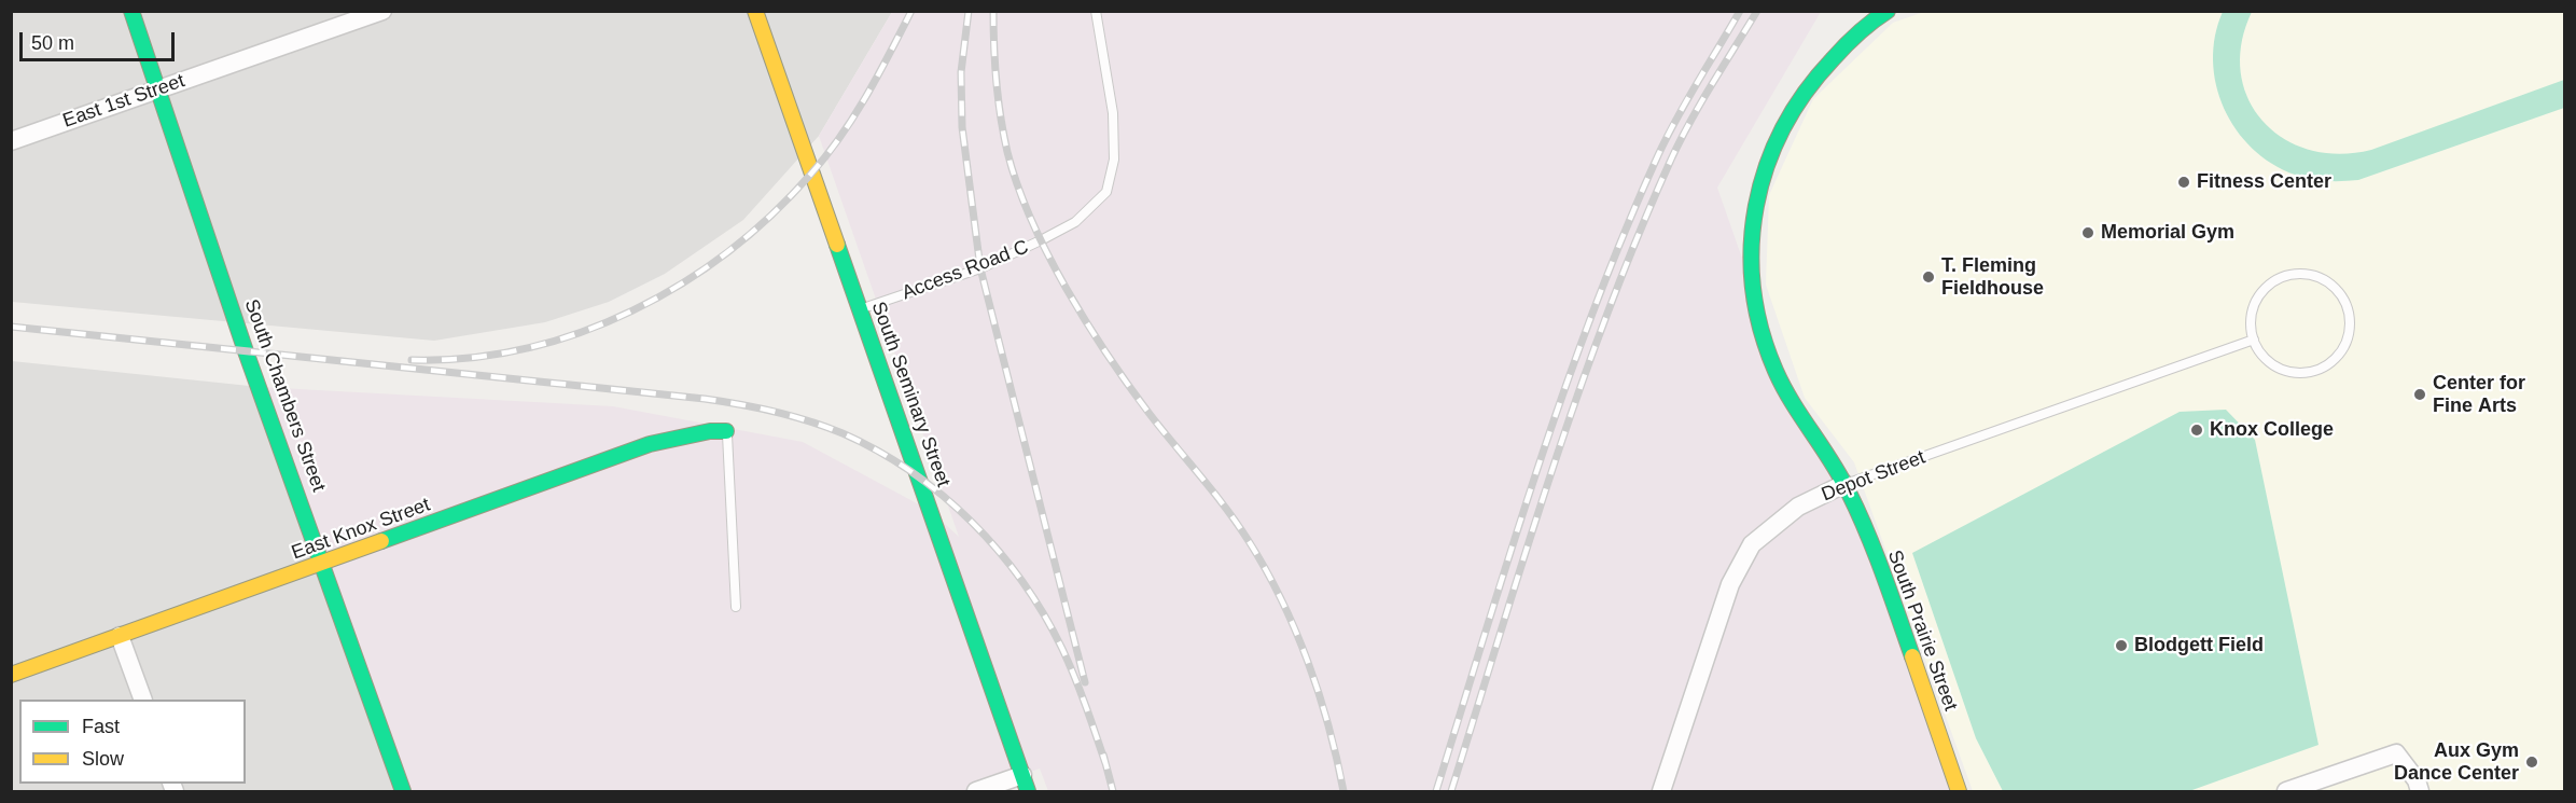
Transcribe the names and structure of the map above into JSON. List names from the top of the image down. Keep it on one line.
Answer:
{"streets":{"street":["East 1st Street","South Seminary Street","South Chambers Street","Depot Street","East Knox Street","South Prairie Street"],"lane":["Access Road C"]},"crossings":[["East 1st Street","South Chambers Street"],["Access Road C","South Seminary Street"],["South Chambers Street","East Knox Street"],["Depot Street","South Prairie Street"]],"places":["Fitness Center","Memorial Gym","T. Fleming Fieldhouse","Center for Fine Arts","Knox College","Blodgett Field","Aux Gym Dance Center"],"legend":["Fast","Slow"],"scale_bar":"50 m"}
